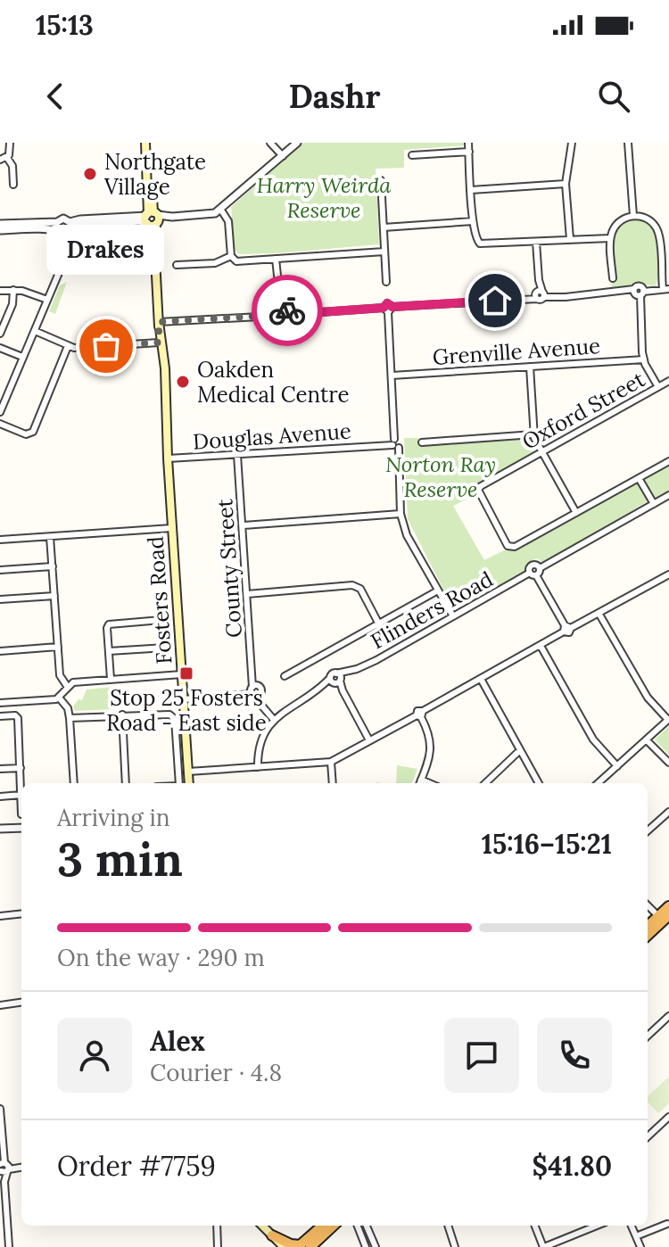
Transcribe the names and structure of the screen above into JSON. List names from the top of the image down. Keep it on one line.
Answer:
{"streets":{"main road":["Fosters Road"],"street":["Grenville Avenue","Oxford Street","Douglas Avenue","County Street","Flinders Road"]},"crossings":[["Douglas Avenue","County Street"],["Douglas Avenue","Fosters Road"],["County Street","Flinders Road"]],"parks":["Harry Weirda Reserve","Norton Ray Reserve"],"places":{"other":["Northgate Village","Drakes","Oakden Medical Centre"],"transit":["Stop 25 Fosters Road - East side"]},"page":{"status":"15:13","header":"Dashr","bubble":"Drakes","heading":["3 min","Arriving in","15:16–15:21"],"panel":["Alex","Courier · 4.8","Order #7759","$41.80"],"bar":"On the way · 290 m"}}
